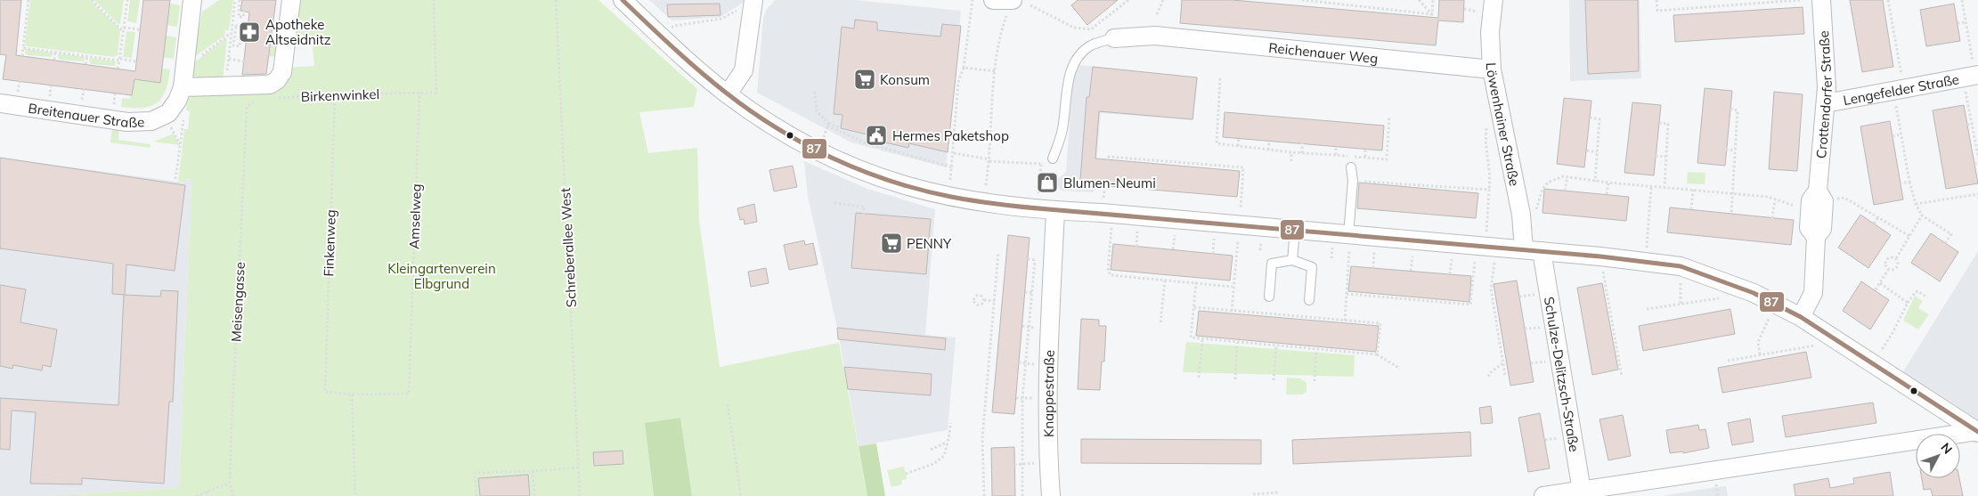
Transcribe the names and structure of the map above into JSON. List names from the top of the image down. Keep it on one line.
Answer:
{"streets":{"street":["Reichenauer Weg","Lengefelder Straße","Crottendorfer Straße","Breitenauer Straße","Löwenhainer Straße","Schulze-Delitzsch-Straße","Knappestraße"],"path":["Birkenwinkel","Amselweg","Finkenweg","Schreberallee West","Meisengasse"]},"crossings":[["Reichenauer Weg","Löwenhainer Straße"],["Lengefelder Straße","Crottendorfer Straße"],["Birkenwinkel","Amselweg"],["Birkenwinkel","Finkenweg"],["Löwenhainer Straße","Schulze-Delitzsch-Straße"],["Amselweg","Finkenweg"]],"parks":["Kleingartenverein Elbgrund"],"places":{"pharmacy":["Apotheke Altseidnitz"],"supermarket":["Konsum","PENNY"],"public building":["Hermes Paketshop"],"shop":["Blumen-Neumi"]},"lines":["transit line 87"],"north":"top right"}
